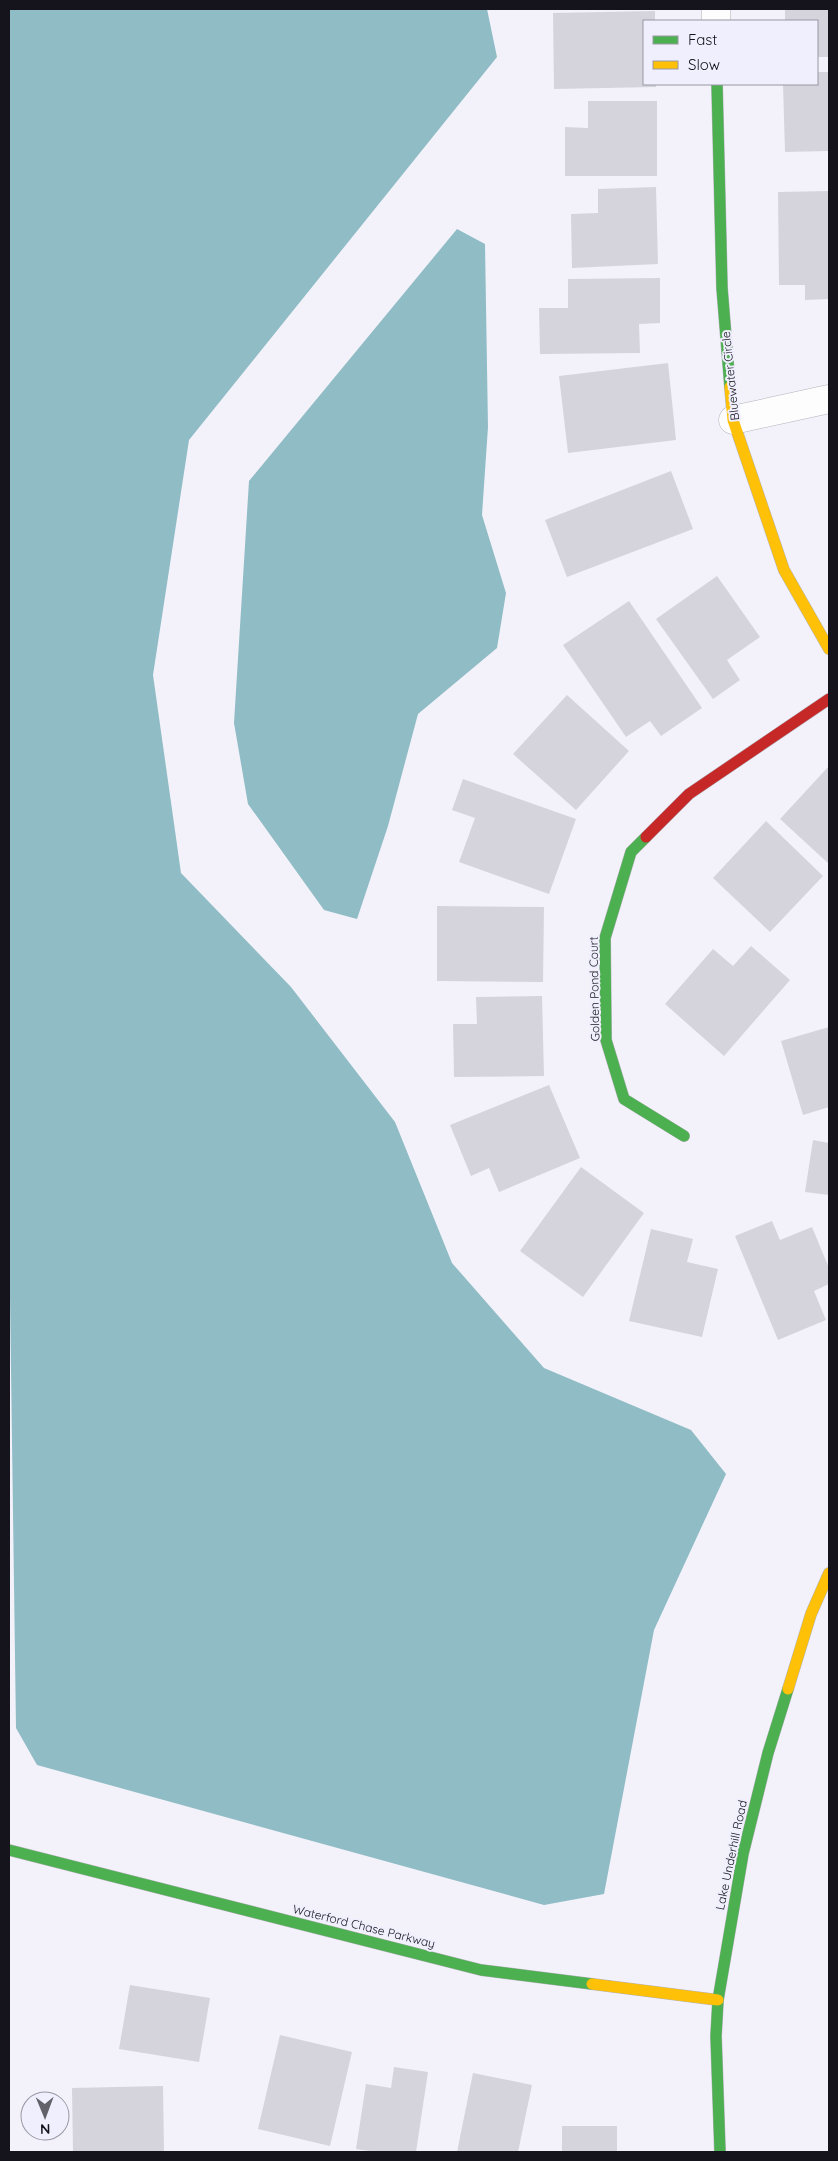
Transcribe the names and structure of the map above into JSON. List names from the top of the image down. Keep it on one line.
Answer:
{"streets":{"street":["Bluewater Circle","Golden Pond Court","Lake Underhill Road","Waterford Chase Parkway"]},"crossings":[["Lake Underhill Road","Waterford Chase Parkway"]],"legend":["Fast","Slow"],"north":"bottom"}
